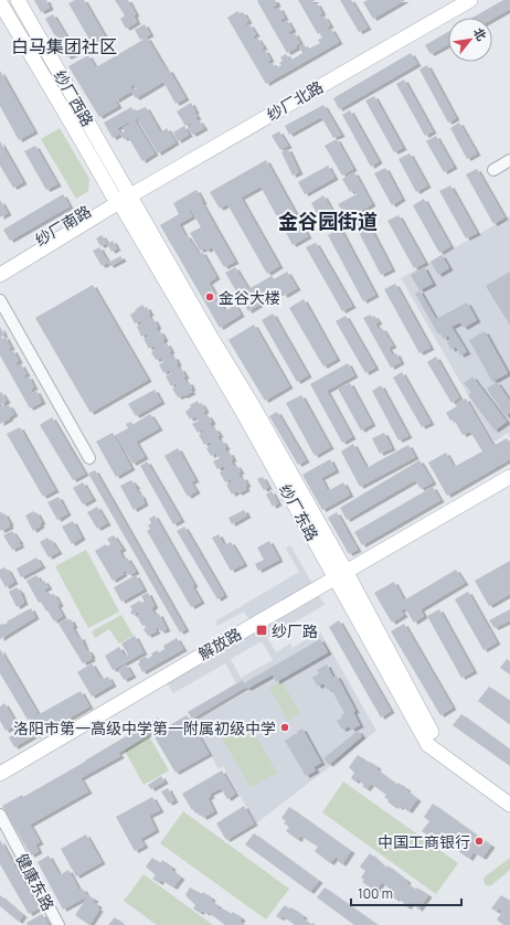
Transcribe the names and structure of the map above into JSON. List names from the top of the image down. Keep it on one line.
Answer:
{"streets":{"main road":["纱厂西路","纱厂北路","纱厂南路","纱厂东路","解放路"],"street":["健康东路"]},"crossings":[["纱厂西路","纱厂北路"],["纱厂西路","纱厂南路"],["纱厂西路","纱厂东路"],["纱厂北路","纱厂南路"],["纱厂北路","纱厂东路"],["纱厂南路","纱厂东路"],["纱厂东路","解放路"]],"districts":["白马集团社区","金谷园街道"],"places":{"other":["金谷大楼","洛阳市第一高级中学第一附属初级中学","中国工商银行"],"transit":["纱厂路"]},"scale_bar":"100 m","north":"top right"}
